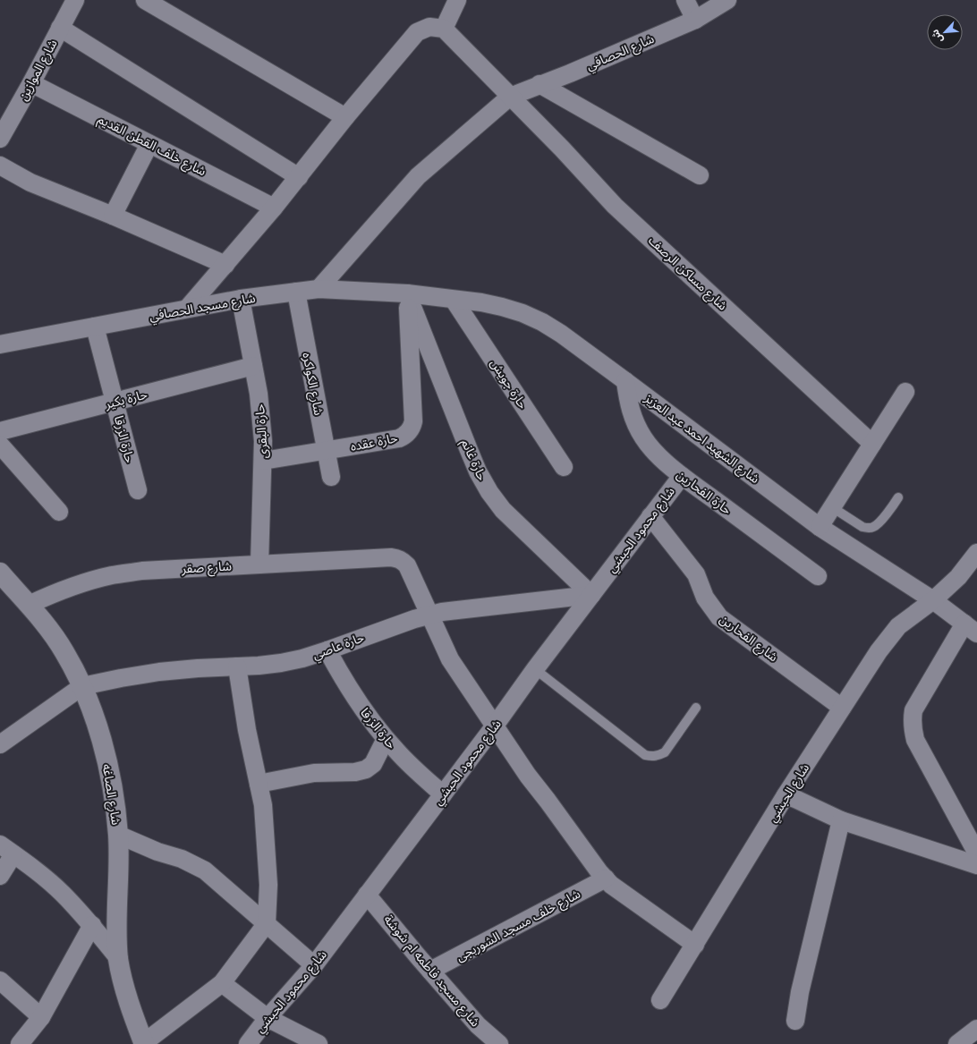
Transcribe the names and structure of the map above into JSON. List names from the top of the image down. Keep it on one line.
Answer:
{"streets":{"street":["شارع الحصافي","شارع الموازين","شارع خلف القطن القديم","شارع مساكن الرصف","شارع مسجد الحصافي","شارع الكواكره","حارة جويش","حارة بكير","حارة البقرى","شارع الشهيد احمد عبد العزيز","حارة الزرقا","حارة عقده","حارة غانم","حارة الفحارين","شارع محمود الحبشي","شارع صقر","شارع الفحارين","حارة عاصي","شارع الحبشي","شارع الصاغه","شارع خلف مسجد الشوربجى","شارع مسجد فاطمه ام شوشة"]},"crossings":[["شارع الحصافي","شارع مساكن الرصف"],["شارع الحصافي","شارع مسجد الحصافي"],["شارع الموازين","شارع خلف القطن القديم"],["شارع مسجد الحصافي","شارع الكواكره"],["شارع مسجد الحصافي","حارة البقرى"],["شارع مسجد الحصافي","شارع الشهيد احمد عبد العزيز"],["شارع مسجد الحصافي","حارة الزرقا"],["شارع مسجد الحصافي","حارة عقده"],["شارع مسجد الحصافي","حارة غانم"],["شارع الكواكره","حارة عقده"],["حارة جويش","شارع الشهيد احمد عبد العزيز"],["حارة بكير","حارة البقرى"],["حارة بكير","حارة الزرقا"],["حارة البقرى","حارة عقده"],["حارة البقرى","شارع صقر"],["شارع الشهيد احمد عبد العزيز","حارة عقده"],["شارع الشهيد احمد عبد العزيز","حارة غانم"],["شارع الشهيد احمد عبد العزيز","حارة الفحارين"],["شارع الشهيد احمد عبد العزيز","شارع الحبشي"],["حارة الزرقا","شارع محمود الحبشي"],["حارة الزرقا","حارة عاصي"],["حارة عقده","حارة غانم"],["حارة غانم","شارع محمود الحبشي"],["حارة غانم","حارة عاصي"],["حارة الفحارين","شارع محمود الحبشي"],["شارع محمود الحبشي","شارع الفحارين"],["شارع محمود الحبشي","حارة عاصي"],["شارع محمود الحبشي","شارع مسجد فاطمه ام شوشة"],["شارع صقر","حارة عاصي"],["شارع صقر","شارع الصاغه"],["شارع الفحارين","شارع الحبشي"],["حارة عاصي","شارع الصاغه"],["شارع خلف مسجد الشوربجى","شارع مسجد فاطمه ام شوشة"]],"north":"bottom left"}
